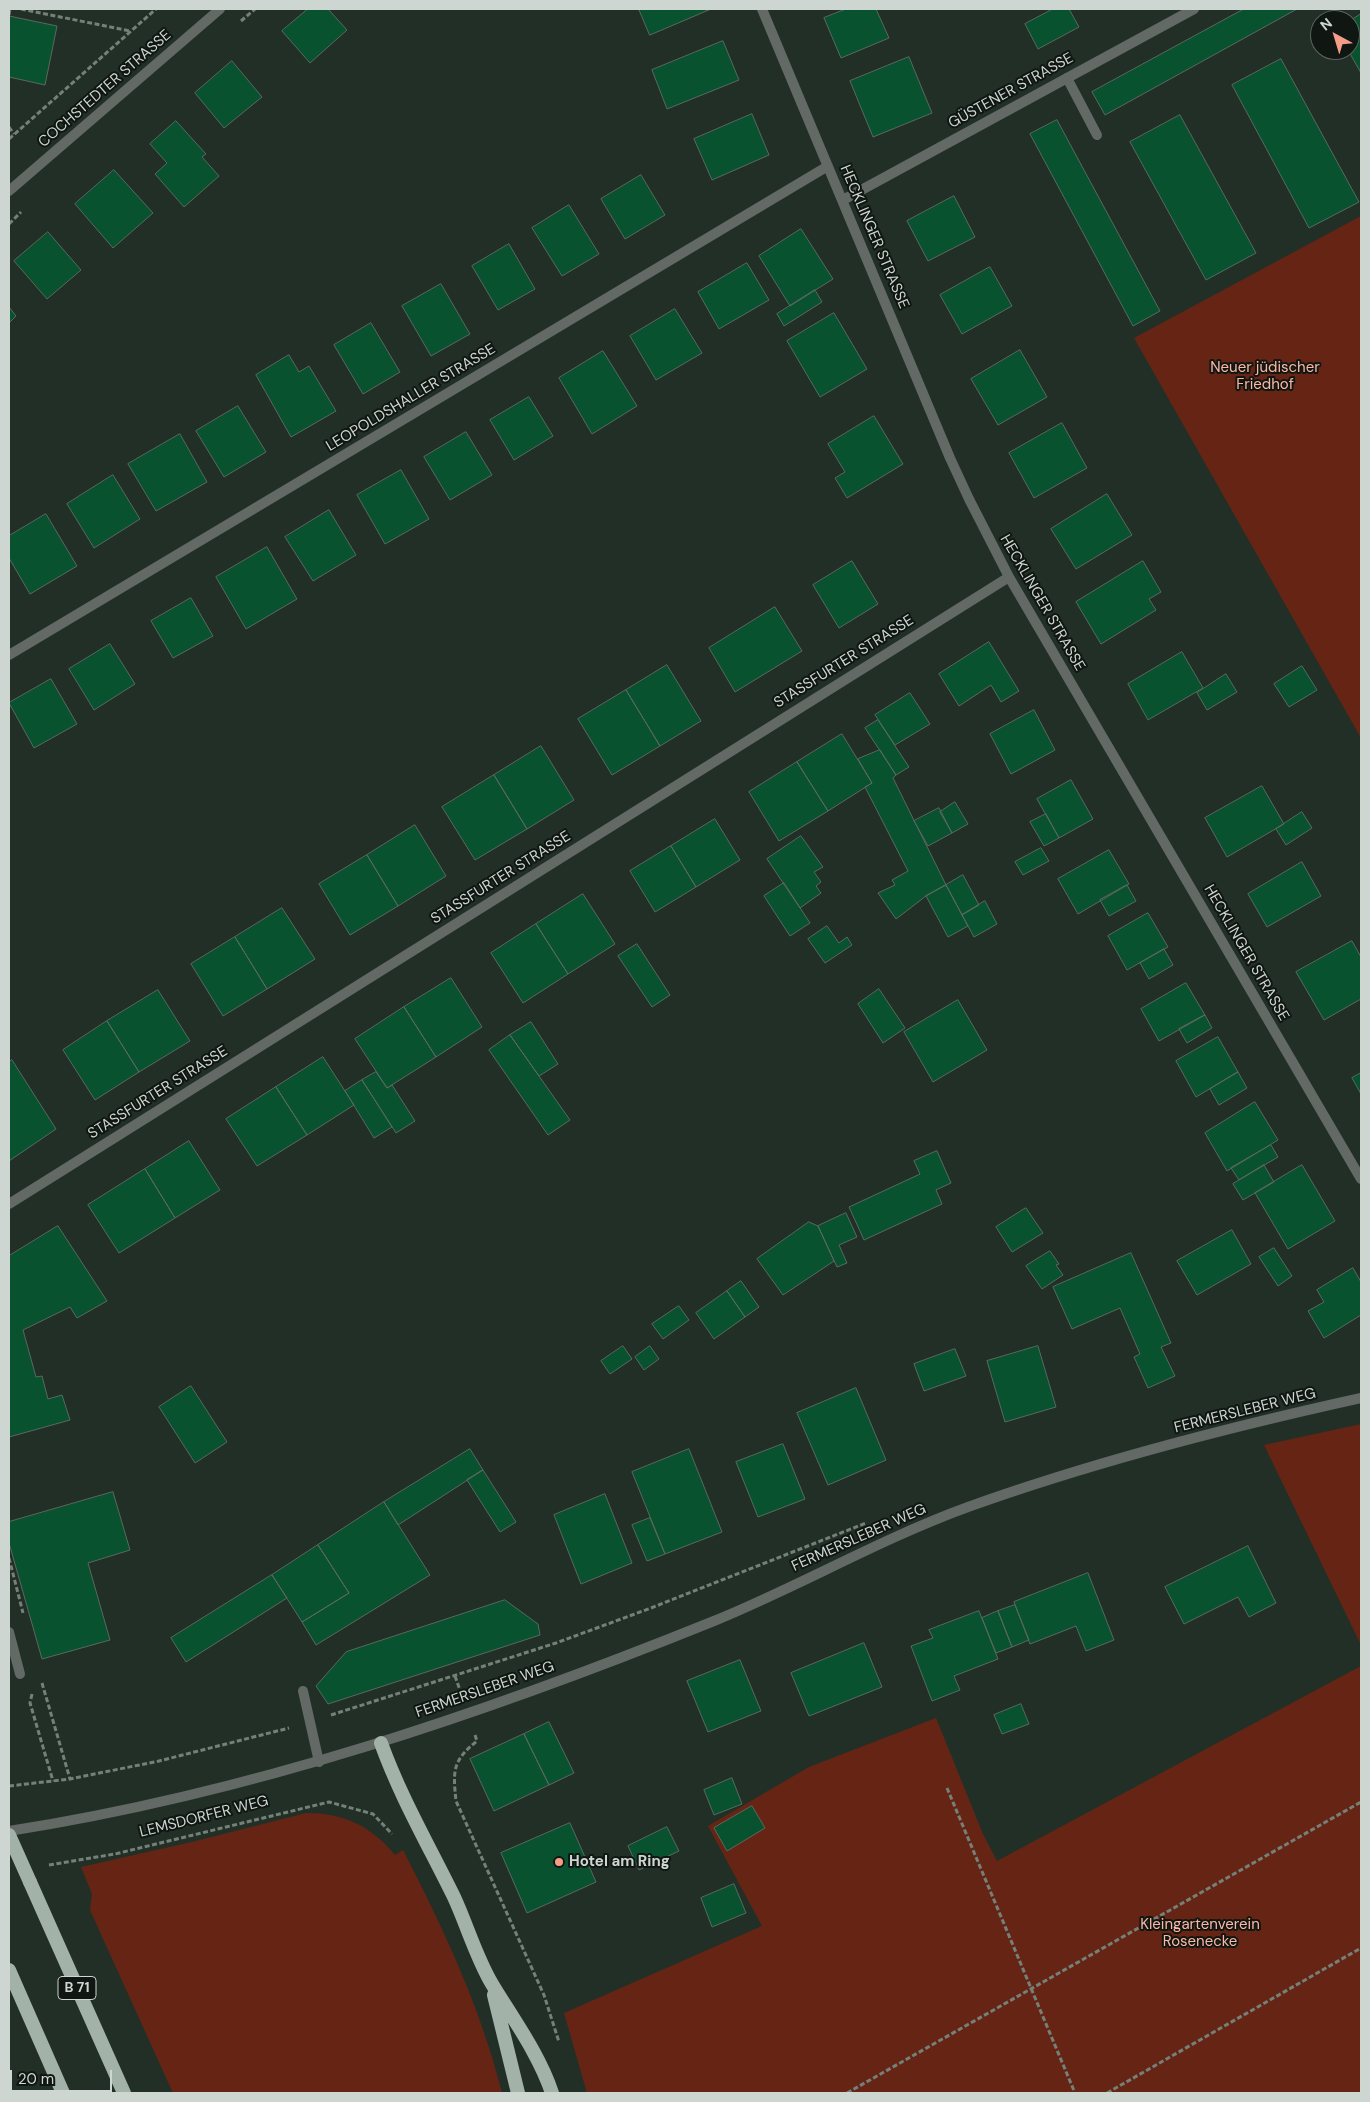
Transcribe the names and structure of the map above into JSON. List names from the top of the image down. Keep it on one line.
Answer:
{"streets":{"highway":["B 71"],"street":["COCHSTEDTER STRASSE","GÜSTENER STRASSE","HECKLINGER STRASSE","LEOPOLDSHALLER STRASSE","STASSFURTER STRASSE","FERMERSLEBER WEG","LEMSDORFER WEG"]},"crossings":[["GÜSTENER STRASSE","HECKLINGER STRASSE"],["HECKLINGER STRASSE","LEOPOLDSHALLER STRASSE"],["HECKLINGER STRASSE","STASSFURTER STRASSE"],["FERMERSLEBER WEG","LEMSDORFER WEG"],["LEMSDORFER WEG","B 71"]],"parks":["Neuer jüdischer Friedhof","Kleingartenverein Rosenecke"],"places":["Hotel am Ring"],"scale_bar":"20 m","north":"top left"}
